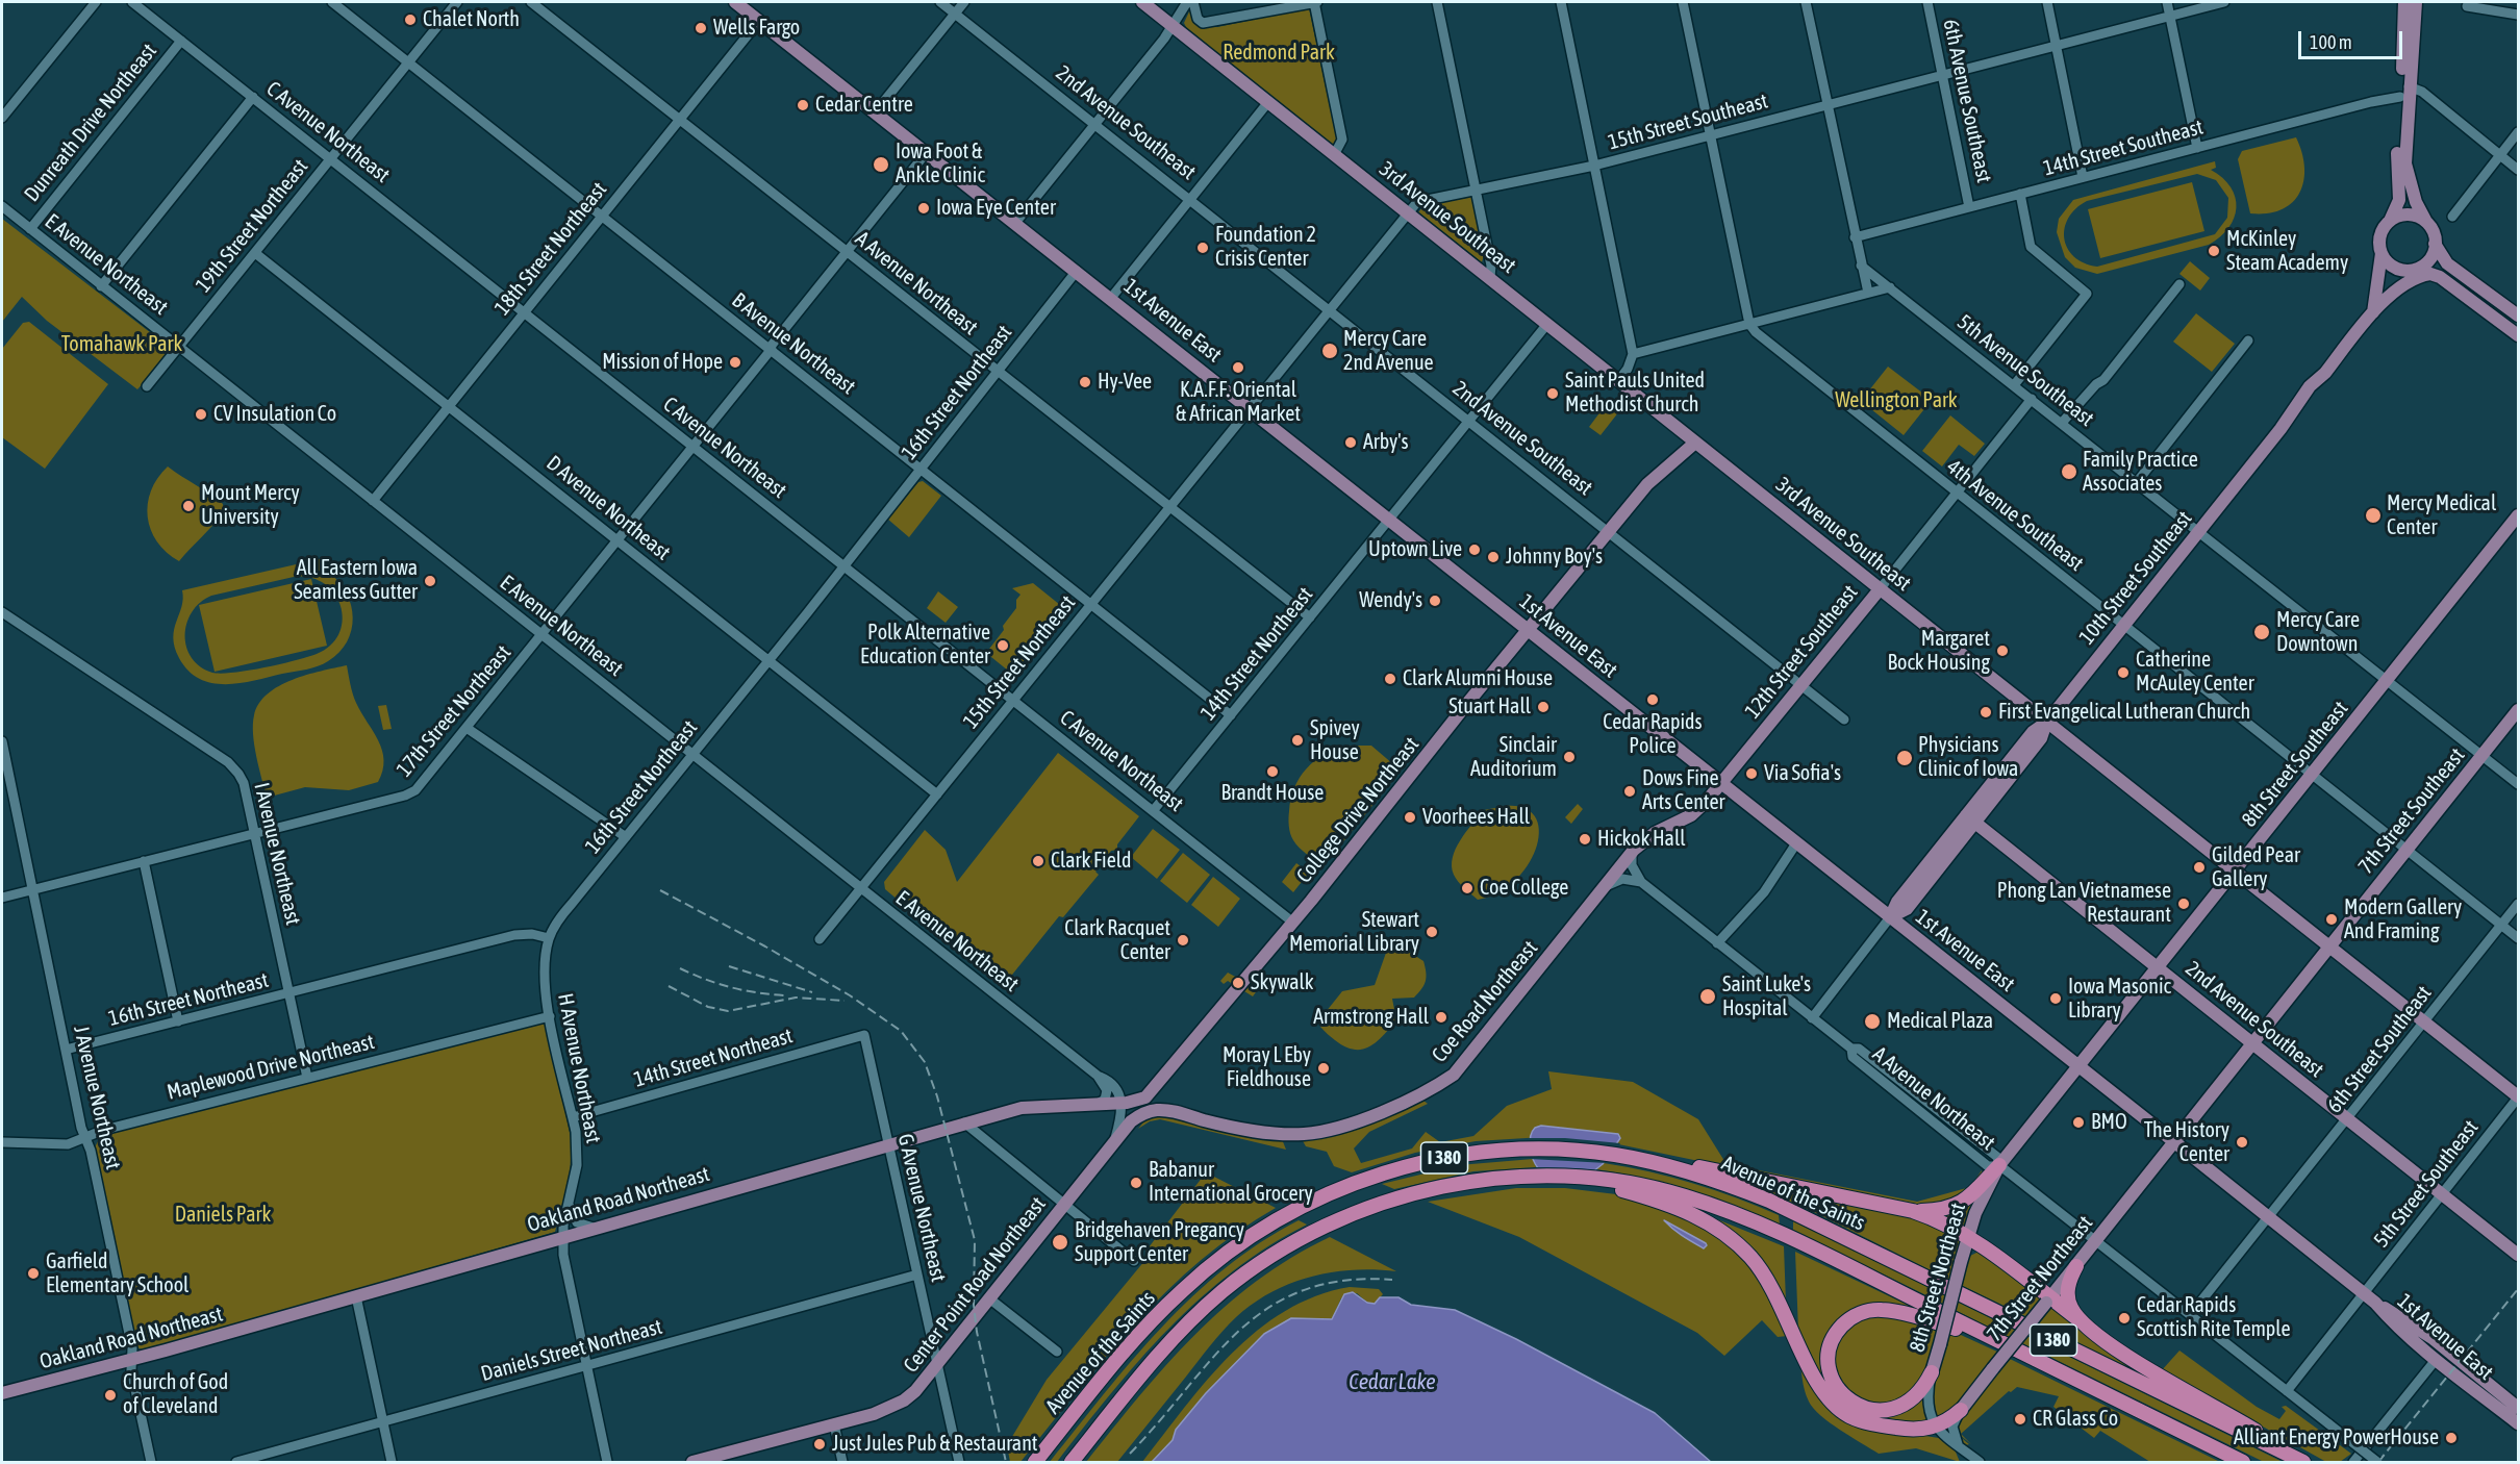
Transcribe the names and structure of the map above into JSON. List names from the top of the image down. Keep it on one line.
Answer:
{"streets":{"highway":["I 380","Avenue of the Saints"],"main road":["2nd Avenue Southeast","3rd Avenue Southeast","1st Avenue East","10th Street Southeast","12th Street Southeast","8th Street Southeast","College Drive Northeast","7th Street Southeast","Coe Road Northeast","Oakland Road Northeast","8th Street Northeast","7th Street Northeast","Center Point Road Northeast"],"street":["6th Avenue Southeast","15th Street Southeast","Dunreath Drive Northeast","C Avenue Northeast","14th Street Southeast","19th Street Northeast","18th Street Northeast","E Avenue Northeast","A Avenue Northeast","B Avenue Northeast","5th Avenue Southeast","16th Street Northeast","D Avenue Northeast","4th Avenue Southeast","14th Street Northeast","15th Street Northeast","17th Street Northeast","I Avenue Northeast","6th Street Southeast","Maplewood Drive Northeast","H Avenue Northeast","J Avenue Northeast","5th Street Southeast","G Avenue Northeast","Daniels Street Northeast"]},"crossings":[["6th Avenue Southeast","15th Street Southeast"],["6th Avenue Southeast","14th Street Southeast"],["6th Avenue Southeast","5th Avenue Southeast"],["15th Street Southeast","2nd Avenue Southeast"],["15th Street Southeast","3rd Avenue Southeast"],["15th Street Southeast","1st Avenue East"],["15th Street Southeast","15th Street Northeast"],["Dunreath Drive Northeast","C Avenue Northeast"],["Dunreath Drive Northeast","E Avenue Northeast"],["2nd Avenue Southeast","10th Street Southeast"],["2nd Avenue Southeast","12th Street Southeast"],["2nd Avenue Southeast","8th Street Southeast"],["2nd Avenue Southeast","College Drive Northeast"],["2nd Avenue Southeast","7th Street Southeast"],["2nd Avenue Southeast","6th Street Southeast"],["2nd Avenue Southeast","5th Street Southeast"],["C Avenue Northeast","19th Street Northeast"],["C Avenue Northeast","18th Street Northeast"],["C Avenue Northeast","16th Street Northeast"],["C Avenue Northeast","14th Street Northeast"],["C Avenue Northeast","15th Street Northeast"],["C Avenue Northeast","17th Street Northeast"],["C Avenue Northeast","College Drive Northeast"],["3rd Avenue Southeast","10th Street Southeast"],["3rd Avenue Southeast","12th Street Southeast"],["3rd Avenue Southeast","8th Street Southeast"],["3rd Avenue Southeast","College Drive Northeast"],["3rd Avenue Southeast","7th Street Southeast"],["3rd Avenue Southeast","6th Street Southeast"],["3rd Avenue Southeast","5th Street Southeast"],["19th Street Northeast","E Avenue Northeast"],["19th Street Northeast","B Avenue Northeast"],["19th Street Northeast","D Avenue Northeast"],["18th Street Northeast","E Avenue Northeast"],["18th Street Northeast","A Avenue Northeast"],["18th Street Northeast","1st Avenue East"],["18th Street Northeast","B Avenue Northeast"],["18th Street Northeast","D Avenue Northeast"],["E Avenue Northeast","16th Street Northeast"],["E Avenue Northeast","15th Street Northeast"],["E Avenue Northeast","17th Street Northeast"],["E Avenue Northeast","Oakland Road Northeast"],["A Avenue Northeast","16th Street Northeast"],["A Avenue Northeast","14th Street Northeast"],["A Avenue Northeast","15th Street Northeast"],["A Avenue Northeast","17th Street Northeast"],["A Avenue Northeast","6th Street Southeast"],["A Avenue Northeast","5th Street Southeast"],["A Avenue Northeast","8th Street Northeast"],["A Avenue Northeast","7th Street Northeast"],["1st Avenue East","16th Street Northeast"],["1st Avenue East","10th Street Southeast"],["1st Avenue East","12th Street Southeast"],["1st Avenue East","14th Street Northeast"],["1st Avenue East","15th Street Northeast"],["1st Avenue East","17th Street Northeast"],["1st Avenue East","8th Street Southeast"],["1st Avenue East","College Drive Northeast"],["1st Avenue East","7th Street Southeast"],["1st Avenue East","Coe Road Northeast"],["1st Avenue East","6th Street Southeast"],["1st Avenue East","5th Street Southeast"],["1st Avenue East","8th Street Northeast"],["1st Avenue East","7th Street Northeast"],["B Avenue Northeast","16th Street Northeast"],["B Avenue Northeast","14th Street Northeast"],["B Avenue Northeast","15th Street Northeast"],["B Avenue Northeast","17th Street Northeast"],["5th Avenue Southeast","10th Street Southeast"],["5th Avenue Southeast","12th Street Southeast"],["5th Avenue Southeast","8th Street Southeast"],["5th Avenue Southeast","7th Street Southeast"],["16th Street Northeast","D Avenue Northeast"],["16th Street Northeast","I Avenue Northeast"],["16th Street Northeast","H Avenue Northeast"],["16th Street Northeast","J Avenue Northeast"],["D Avenue Northeast","15th Street Northeast"],["D Avenue Northeast","17th Street Northeast"],["4th Avenue Southeast","10th Street Southeast"],["4th Avenue Southeast","12th Street Southeast"],["4th Avenue Southeast","8th Street Southeast"],["4th Avenue Southeast","7th Street Southeast"],["4th Avenue Southeast","6th Street Southeast"],["12th Street Southeast","Coe Road Northeast"],["14th Street Northeast","H Avenue Northeast"],["14th Street Northeast","G Avenue Northeast"],["17th Street Northeast","I Avenue Northeast"],["17th Street Northeast","J Avenue Northeast"],["8th Street Southeast","8th Street Northeast"],["College Drive Northeast","Oakland Road Northeast"],["7th Street Southeast","7th Street Northeast"],["I Avenue Northeast","Maplewood Drive Northeast"],["Coe Road Northeast","Center Point Road Northeast"],["Maplewood Drive Northeast","H Avenue Northeast"],["Maplewood Drive Northeast","J Avenue Northeast"],["H Avenue Northeast","Oakland Road Northeast"],["H Avenue Northeast","Daniels Street Northeast"],["J Avenue Northeast","Oakland Road Northeast"],["Oakland Road Northeast","G Avenue Northeast"],["G Avenue Northeast","Center Point Road Northeast"],["G Avenue Northeast","Daniels Street Northeast"]],"water":["Cedar Lake"],"parks":["Redmond Park","Tomahawk Park","Wellington Park","Daniels Park"],"places":["Chalet North","Wells Fargo","Cedar Centre","Iowa Foot & Ankle Clinic","Iowa Eye Center","Foundation 2 Crisis Center","McKinley Steam Academy","Mercy Care 2nd Avenue","Mission of Hope","K.A.F.F. Oriental & African Market","Hy-Vee","Saint Pauls United Methodist Church","CV Insulation Co","Arby's","Family Practice Associates","Mount Mercy University","Mercy Medical Center","Uptown Live","Johnny Boy's","All Eastern Iowa Seamless Gutter","Wendy's","Mercy Care Downtown","Polk Alternative Education Center","Margaret Bock Housing","Catherine McAuley Center","Clark Alumni House","Cedar Rapids Police","Stuart Hall","First Evangelical Lutheran Church","Spivey House","Sinclair Auditorium","Physicians Clinic of Iowa","Brandt House","Via Sofia's","Dows Fine Arts Center","Voorhees Hall","Hickok Hall","Clark Field","Gilded Pear Gallery","Coe College","Phong Lan Vietnamese Restaurant","Modern Gallery And Framing","Stewart Memorial Library","Clark Racquet Center","Skywalk","Saint Luke's Hospital","Iowa Masonic Library","Armstrong Hall","Medical Plaza","Moray L Eby Fieldhouse","BMO","The History Center","Babanur International Grocery","Bridgehaven Pregancy Support Center","Garfield Elementary School","Cedar Rapids Scottish Rite Temple","Church of God of Cleveland","CR Glass Co","Alliant Energy PowerHouse","Just Jules Pub & Restaurant"],"scale_bar":"100 m"}
